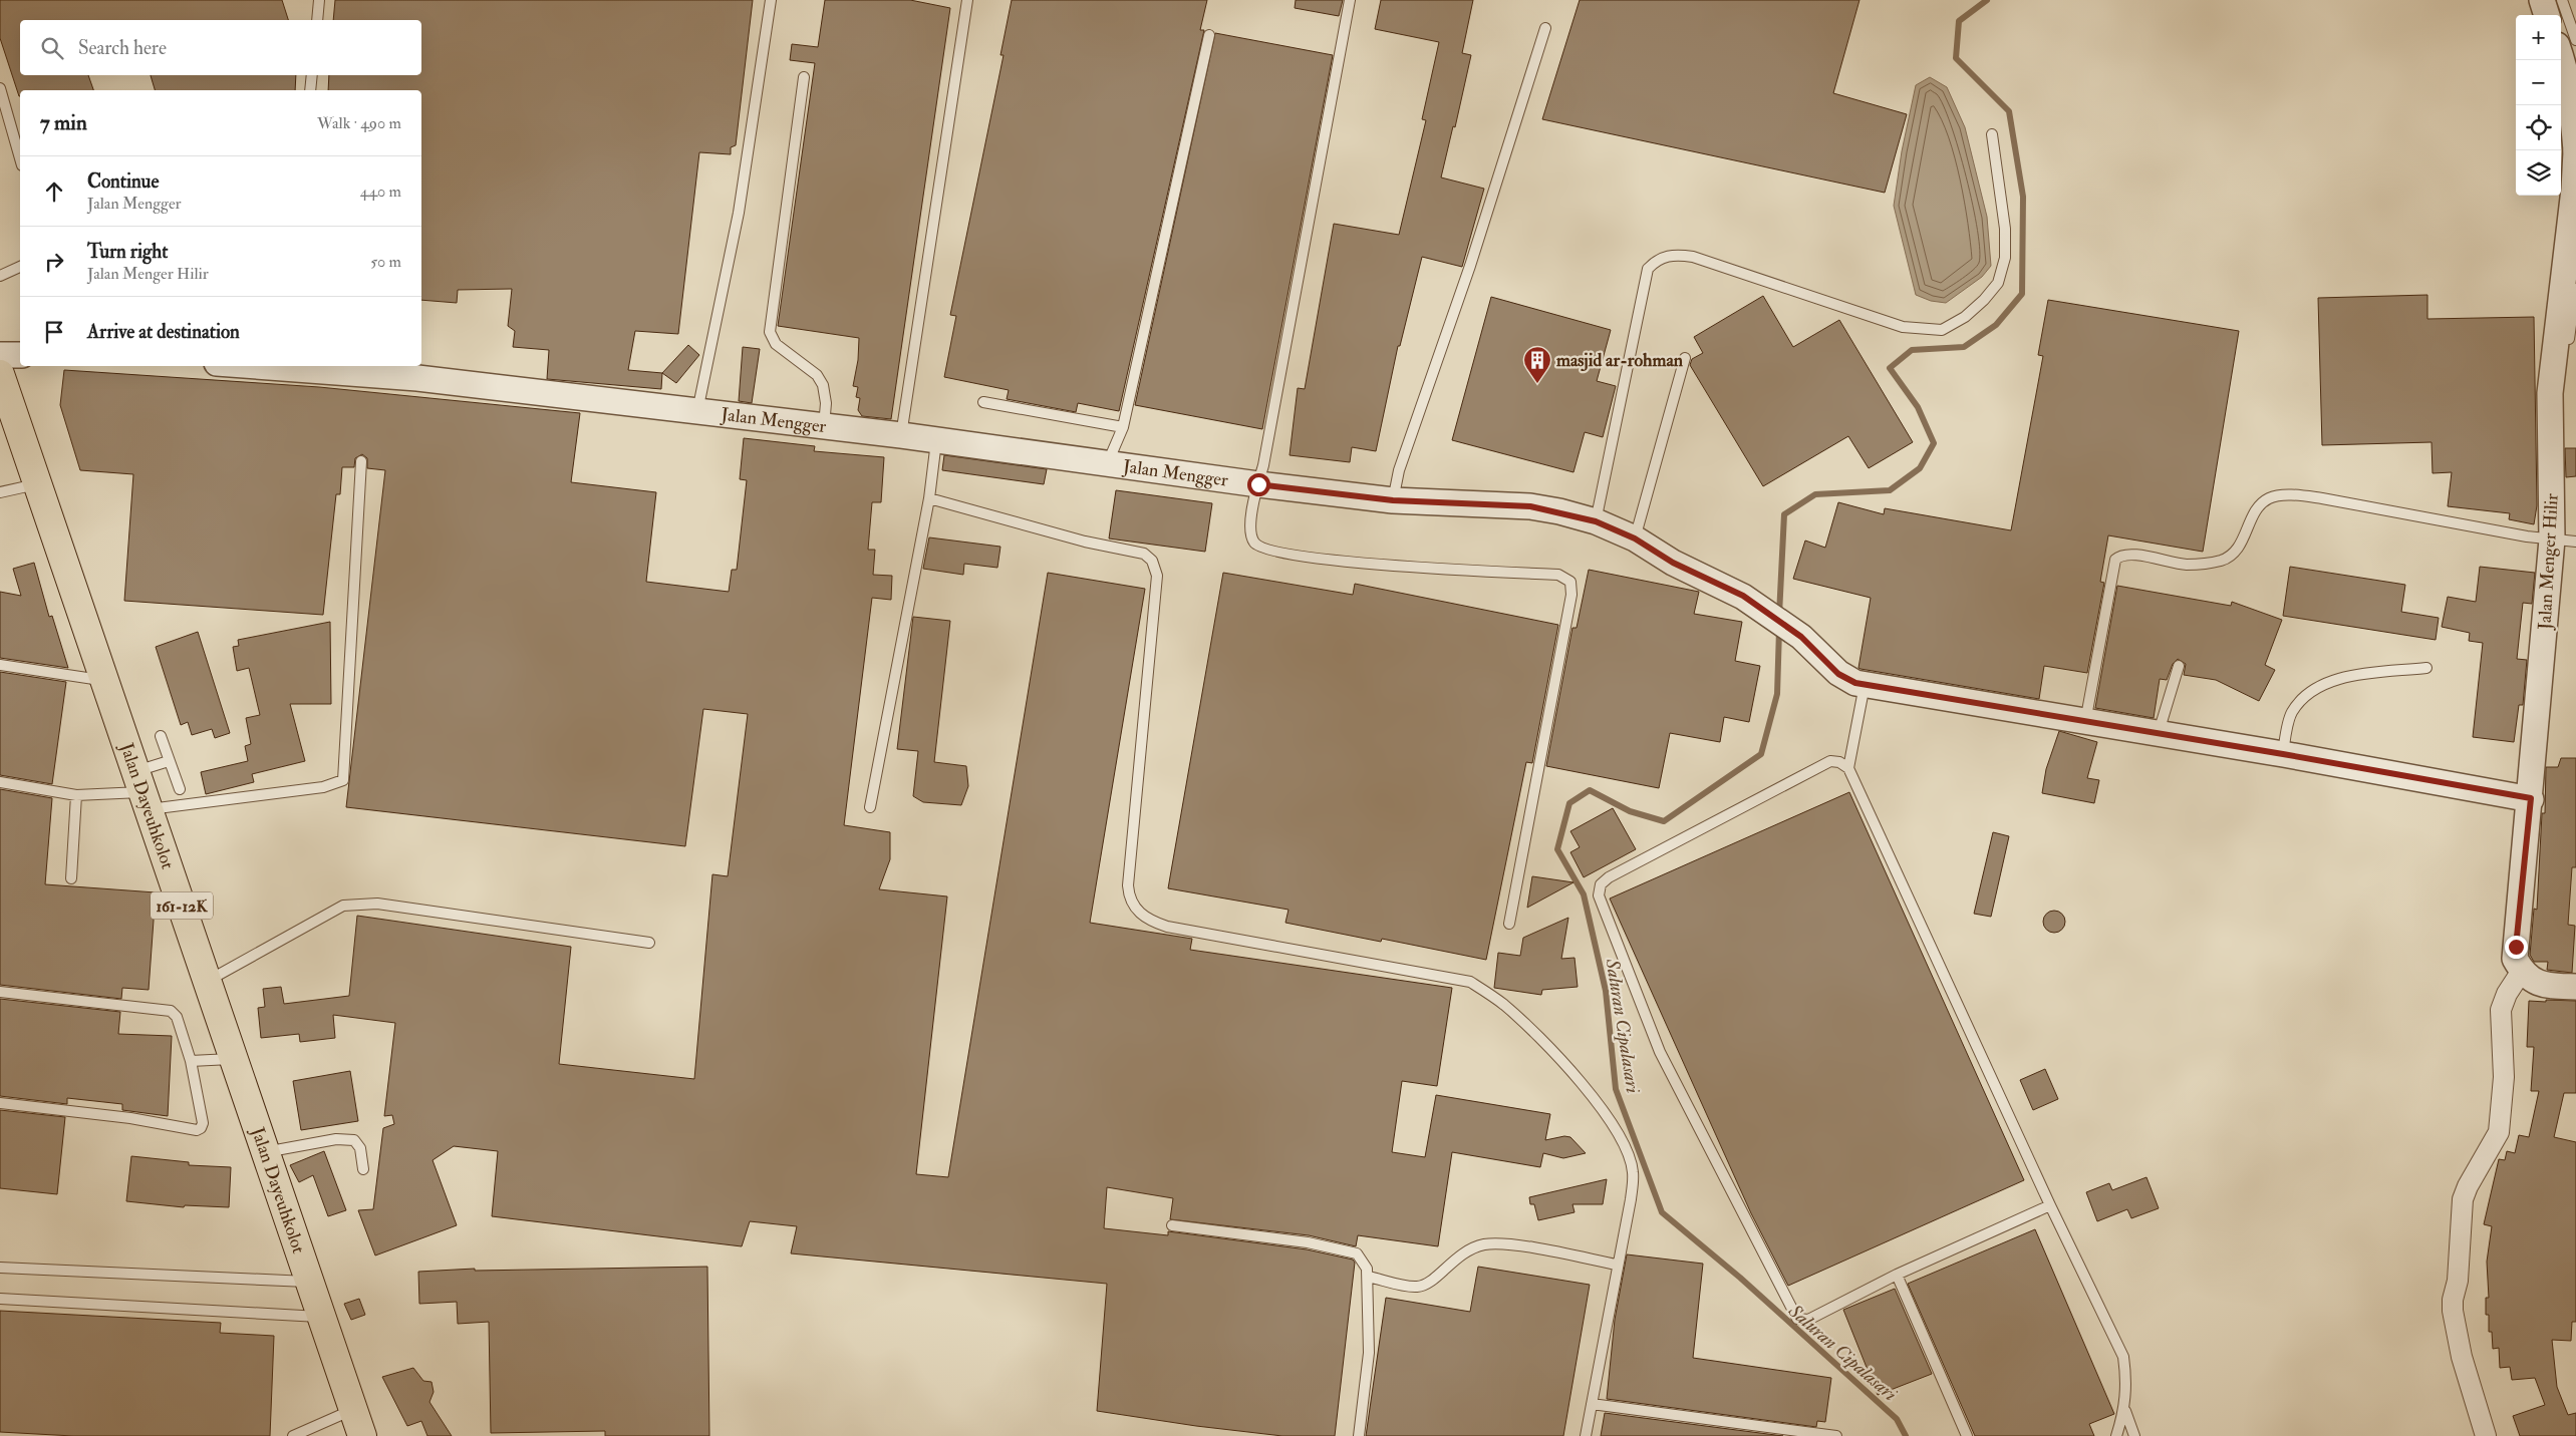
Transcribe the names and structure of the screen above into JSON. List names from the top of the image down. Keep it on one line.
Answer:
{"streets":{"main road":["Jalan Dayeuhkolot","161-12K"],"street":["Jalan Mengger","Jalan Menger Hilir"]},"crossings":[["Jalan Mengger","Jalan Menger Hilir"]],"water":["Saluran Cipalasari"],"places":{"building":["masjid ar-rohman"]},"page":{"map_buttons":["+","−"],"search":"Search here","heading":["7 min","Walk · 490 m"],"list":[["Continue","Jalan Mengger","440 m"],["Turn right","Jalan Menger Hilir","50 m"],"Arrive at destination"]}}
